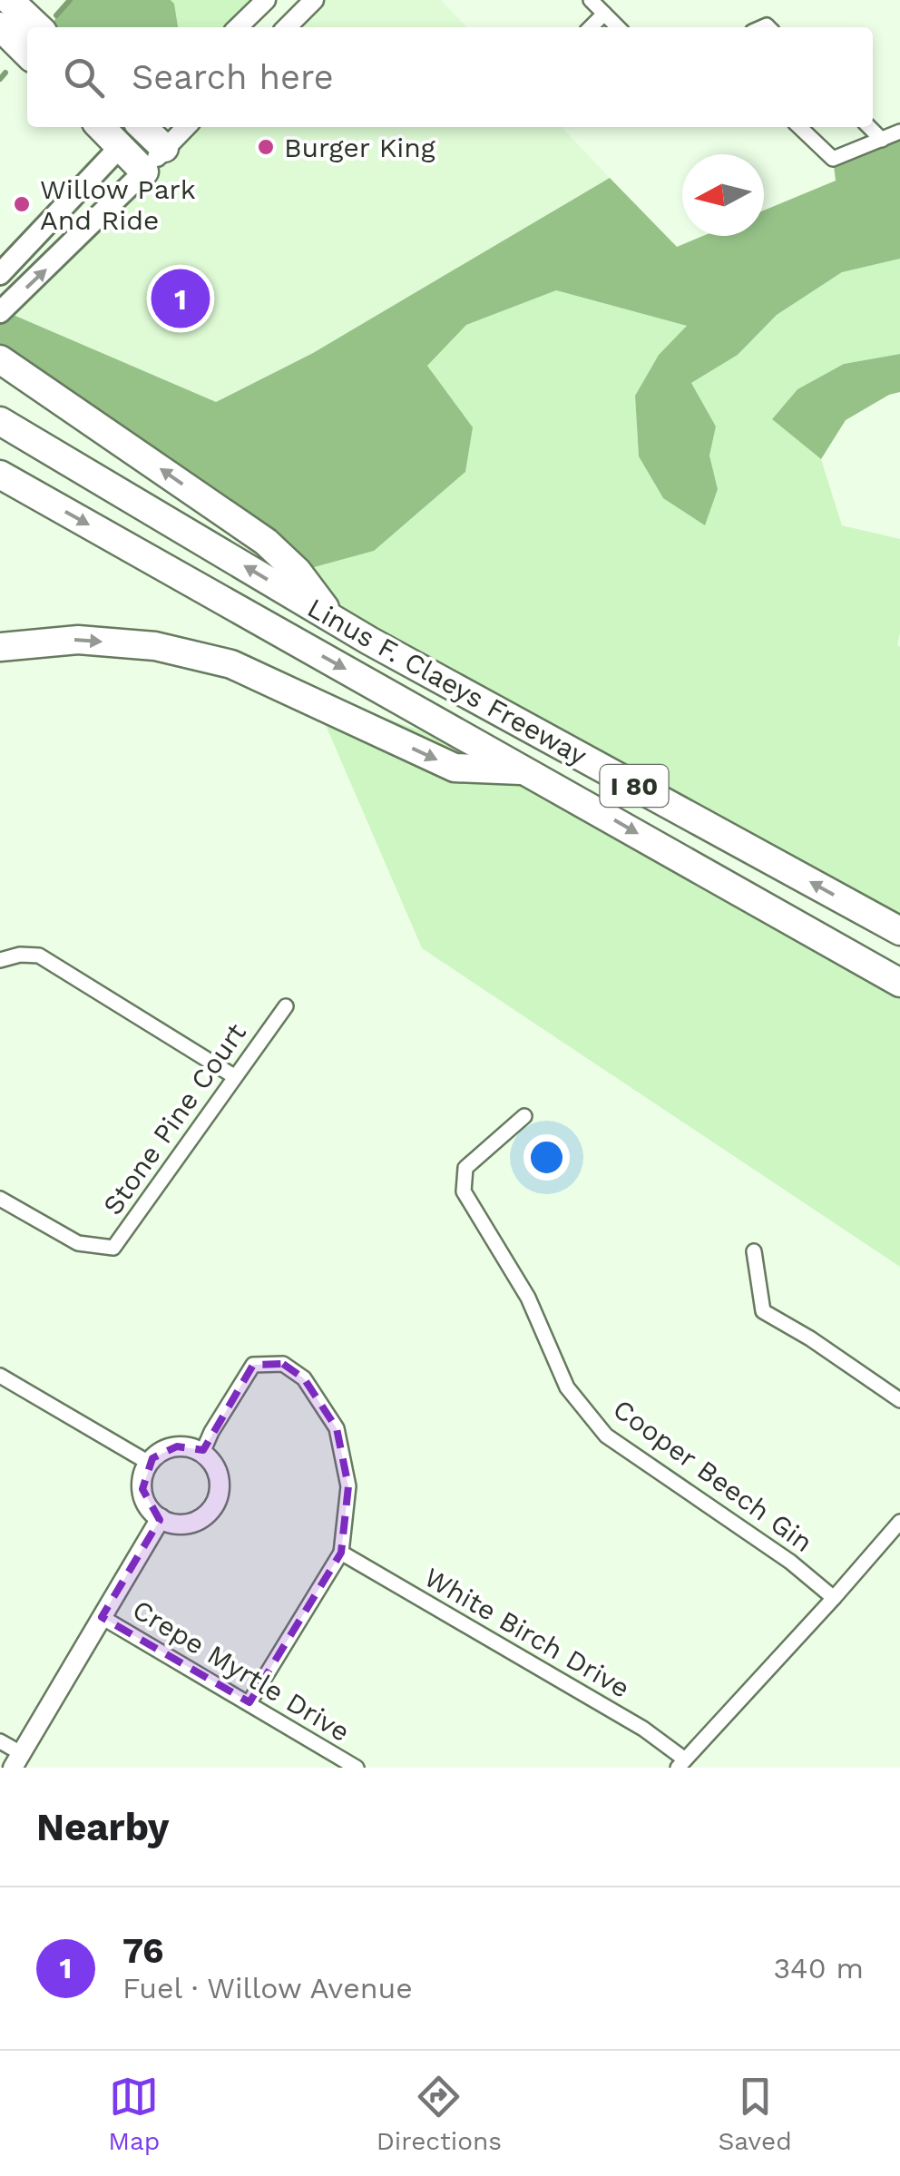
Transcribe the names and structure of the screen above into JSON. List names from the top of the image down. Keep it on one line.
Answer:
{"streets":{"highway":["Linus F. Claeys Freeway","I 80"],"street":["Stone Pine Court","Cooper Beech Gin","White Birch Drive","Crepe Myrtle Drive"]},"places":["Burger King","Willow Park And Ride"],"north":"left","page":{"search":"Search here","pins":"1","heading":"Nearby","list":[{"mark":"1","name":"76","note":"Fuel · Willow Avenue","value":"340 m"}],"nav":["Map","Directions","Saved"]}}
